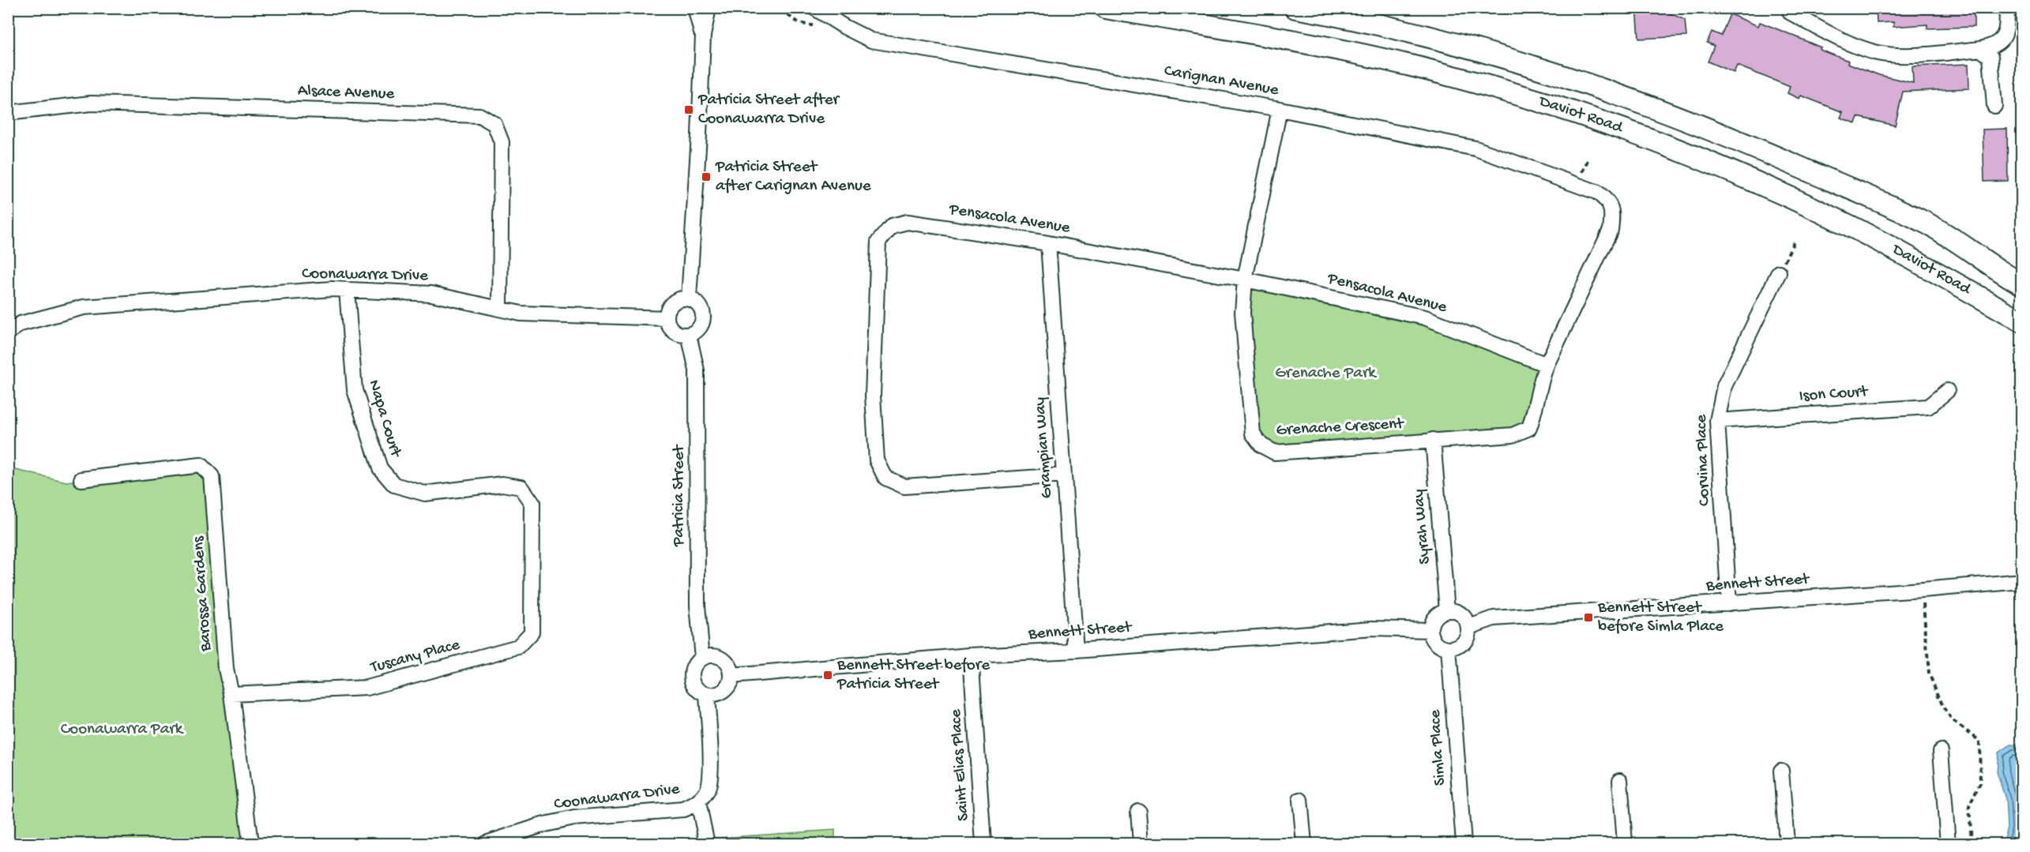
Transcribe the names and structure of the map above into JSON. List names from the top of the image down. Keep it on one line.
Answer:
{"streets":{"street":["Carignan Avenue","Alsace Avenue","Daviot Road","Pensacola Avenue","Coonawarra Drive","Ison Court","Napa Court","Grenache Crescent","Grampian Way","Corvina Place","Patricia Street","Syrah Way","Bennett Street","Barossa Gardens","Tuscany Place","Simla Place","Saint Elias Place"]},"crossings":[["Carignan Avenue","Grenache Crescent"],["Alsace Avenue","Coonawarra Drive"],["Pensacola Avenue","Grenache Crescent"],["Pensacola Avenue","Grampian Way"],["Coonawarra Drive","Napa Court"],["Coonawarra Drive","Patricia Street"],["Ison Court","Corvina Place"],["Napa Court","Tuscany Place"],["Grenache Crescent","Syrah Way"],["Grampian Way","Bennett Street"],["Corvina Place","Bennett Street"],["Patricia Street","Bennett Street"],["Syrah Way","Bennett Street"],["Syrah Way","Simla Place"],["Bennett Street","Simla Place"],["Bennett Street","Saint Elias Place"],["Barossa Gardens","Tuscany Place"]],"parks":["Grenache Park","Coonawarra Park"],"places":{"transit":["Patricia Street after Coonawarra Drive","Patricia Street after Carignan Avenue","Bennett Street before Simla Place","Bennett Street before Patricia Street"]}}
